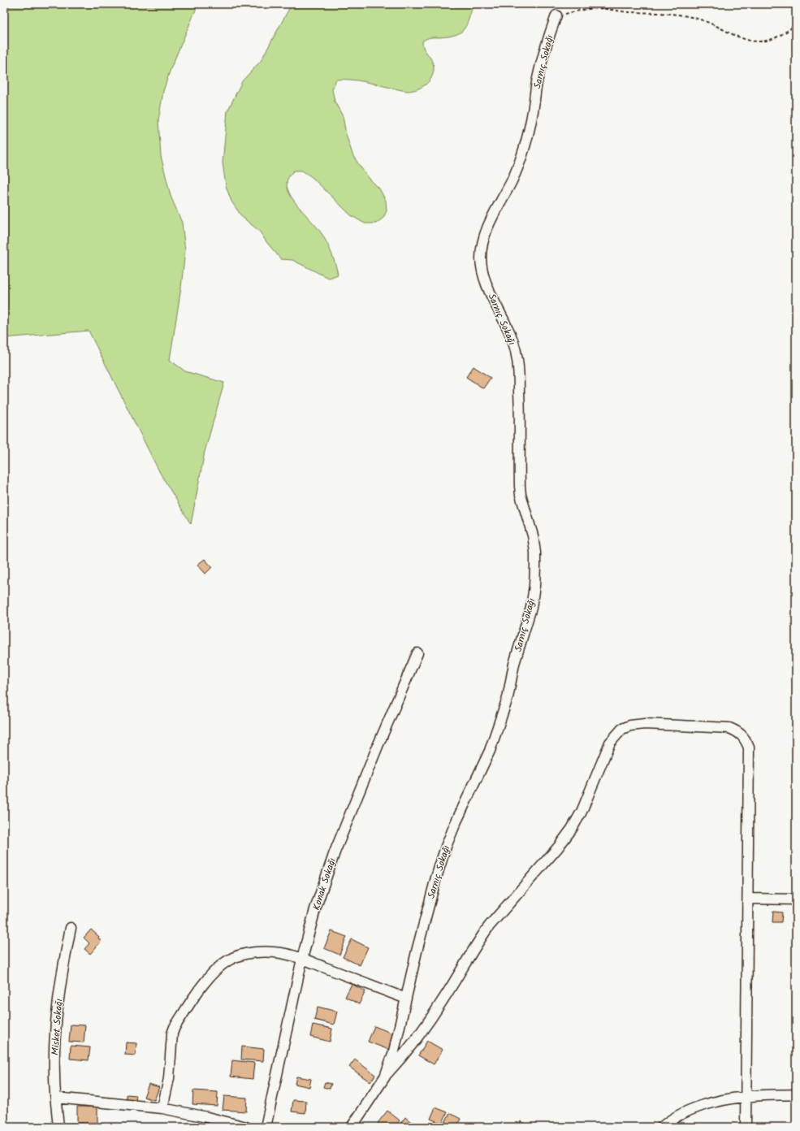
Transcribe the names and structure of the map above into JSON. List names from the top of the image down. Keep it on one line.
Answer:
{"streets":{"street":["Sarnıç Sokağı","Konak Sokağı","Misket Sokağı"]}}
